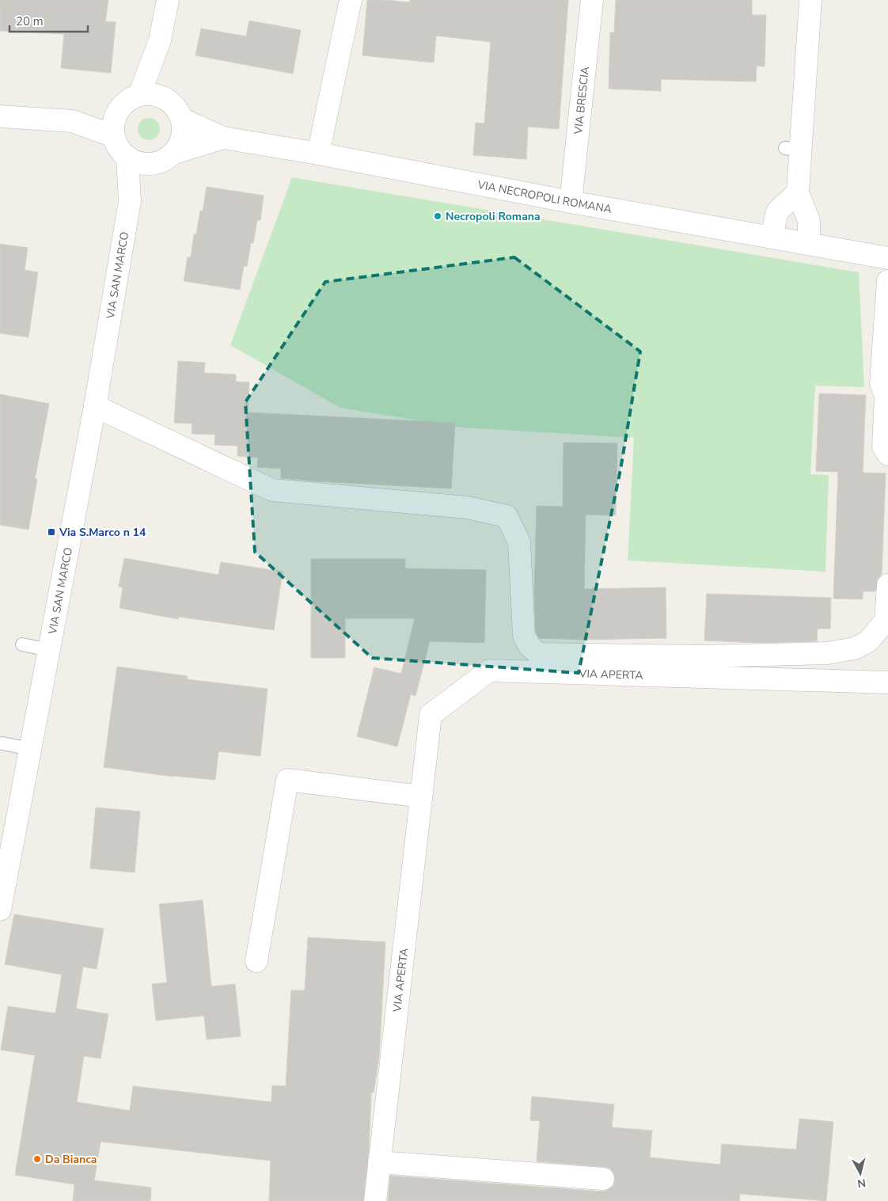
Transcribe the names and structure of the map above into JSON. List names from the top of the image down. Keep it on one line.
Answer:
{"streets":{"street":["VIA BRESCIA","VIA NECROPOLI ROMANA","VIA SAN MARCO","VIA APERTA"]},"crossings":[["VIA BRESCIA","VIA NECROPOLI ROMANA"],["VIA NECROPOLI ROMANA","VIA SAN MARCO"],["VIA SAN MARCO","VIA APERTA"]],"places":{"other":["Necropoli Romana","Da Bianca"],"transit":["Via S.Marco n 14"]},"scale_bar":"20 m","north":"bottom"}
